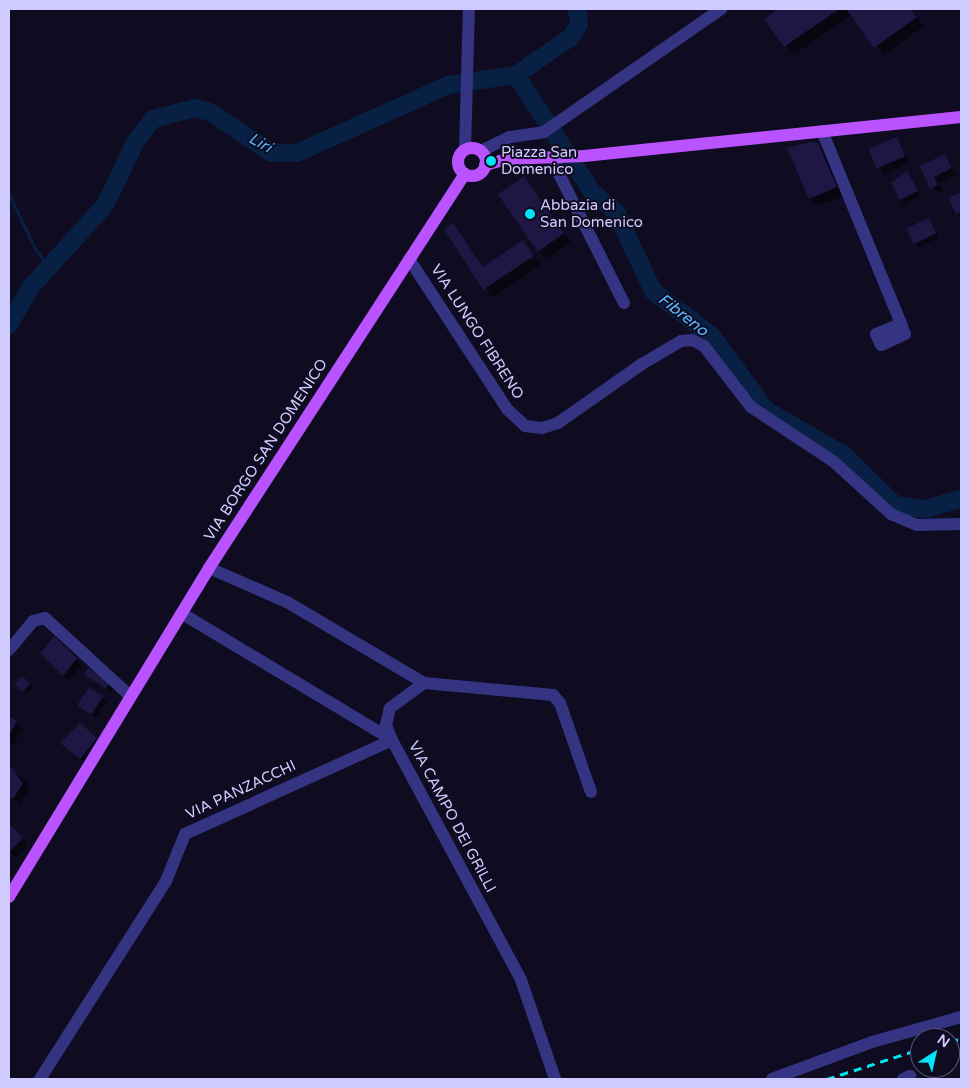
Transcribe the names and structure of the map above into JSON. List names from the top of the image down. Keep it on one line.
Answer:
{"streets":{"main road":["VIA BORGO SAN DOMENICO"],"street":["VIA LUNGO FIBRENO","VIA PANZACCHI","VIA CAMPO DEI GRILLI"]},"crossings":[["VIA LUNGO FIBRENO","VIA BORGO SAN DOMENICO"],["VIA BORGO SAN DOMENICO","VIA CAMPO DEI GRILLI"],["VIA PANZACCHI","VIA CAMPO DEI GRILLI"]],"water":["Liri","Fibreno"],"places":["Piazza San Domenico","Abbazia di San Domenico"],"north":"top right"}
